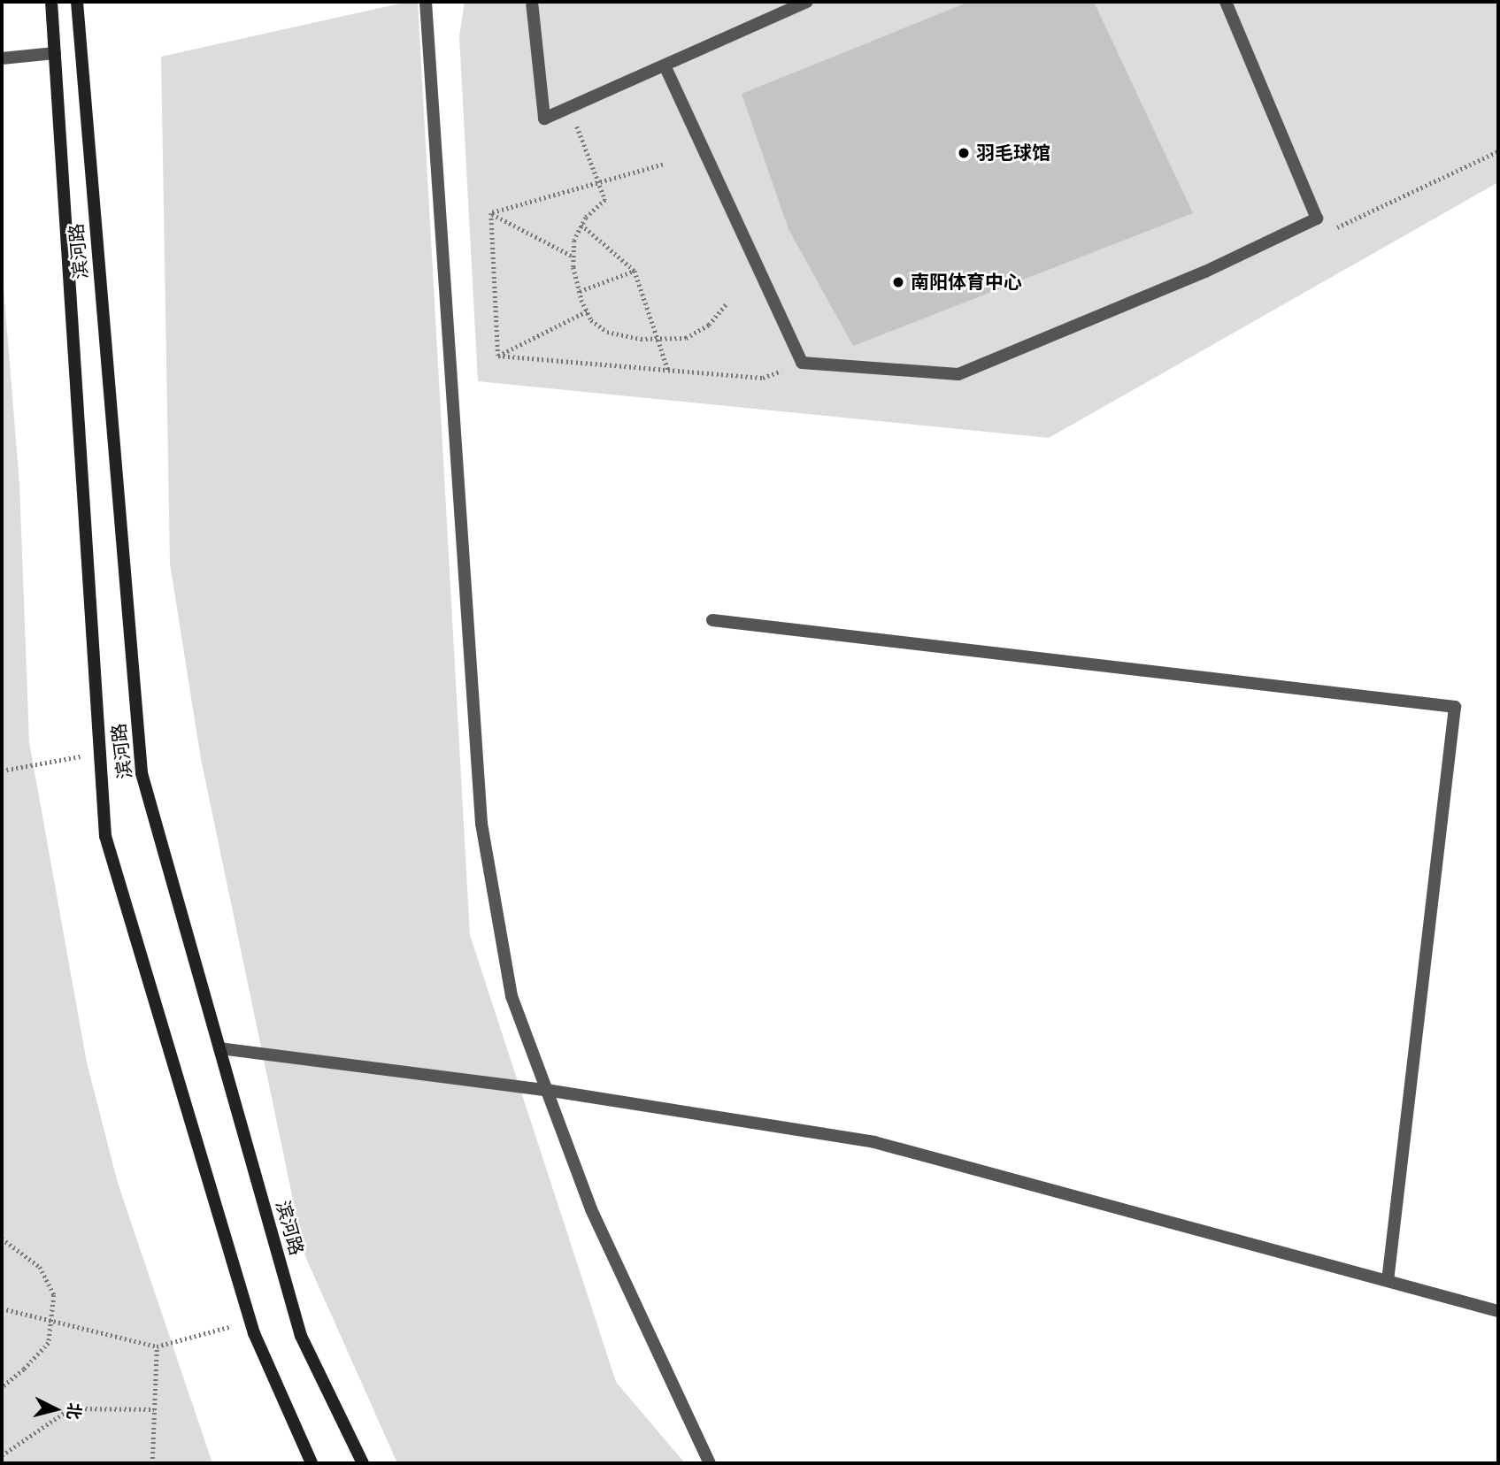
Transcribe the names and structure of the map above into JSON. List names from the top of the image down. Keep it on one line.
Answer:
{"streets":{"main road":["滨河路"]},"places":["羽毛球馆","南阳体育中心"],"north":"right"}
